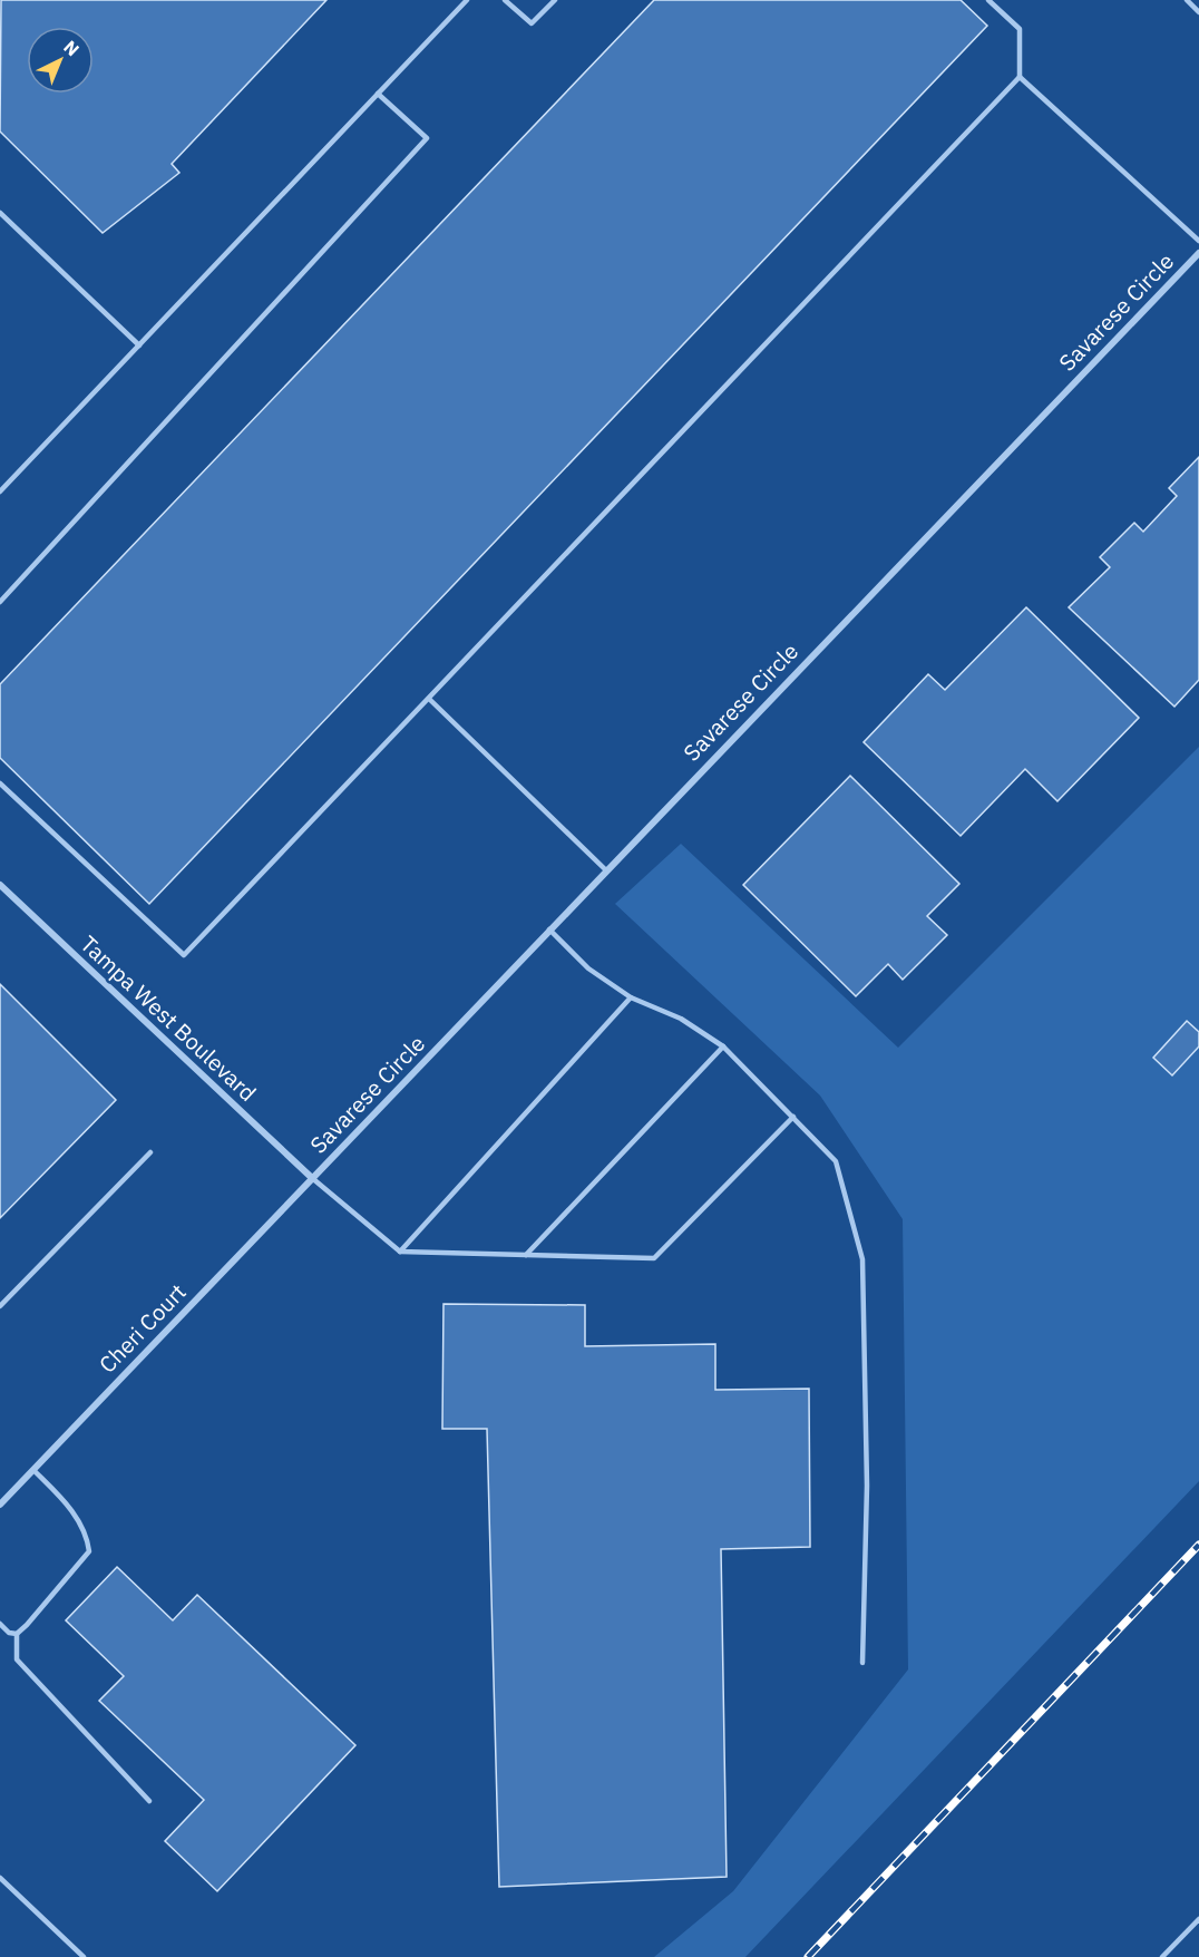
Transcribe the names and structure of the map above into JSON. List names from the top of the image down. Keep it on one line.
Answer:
{"streets":{"street":["Savarese Circle","Tampa West Boulevard","Cheri Court"]},"crossings":[["Savarese Circle","Tampa West Boulevard"],["Savarese Circle","Cheri Court"],["Tampa West Boulevard","Cheri Court"]],"north":"top right"}
